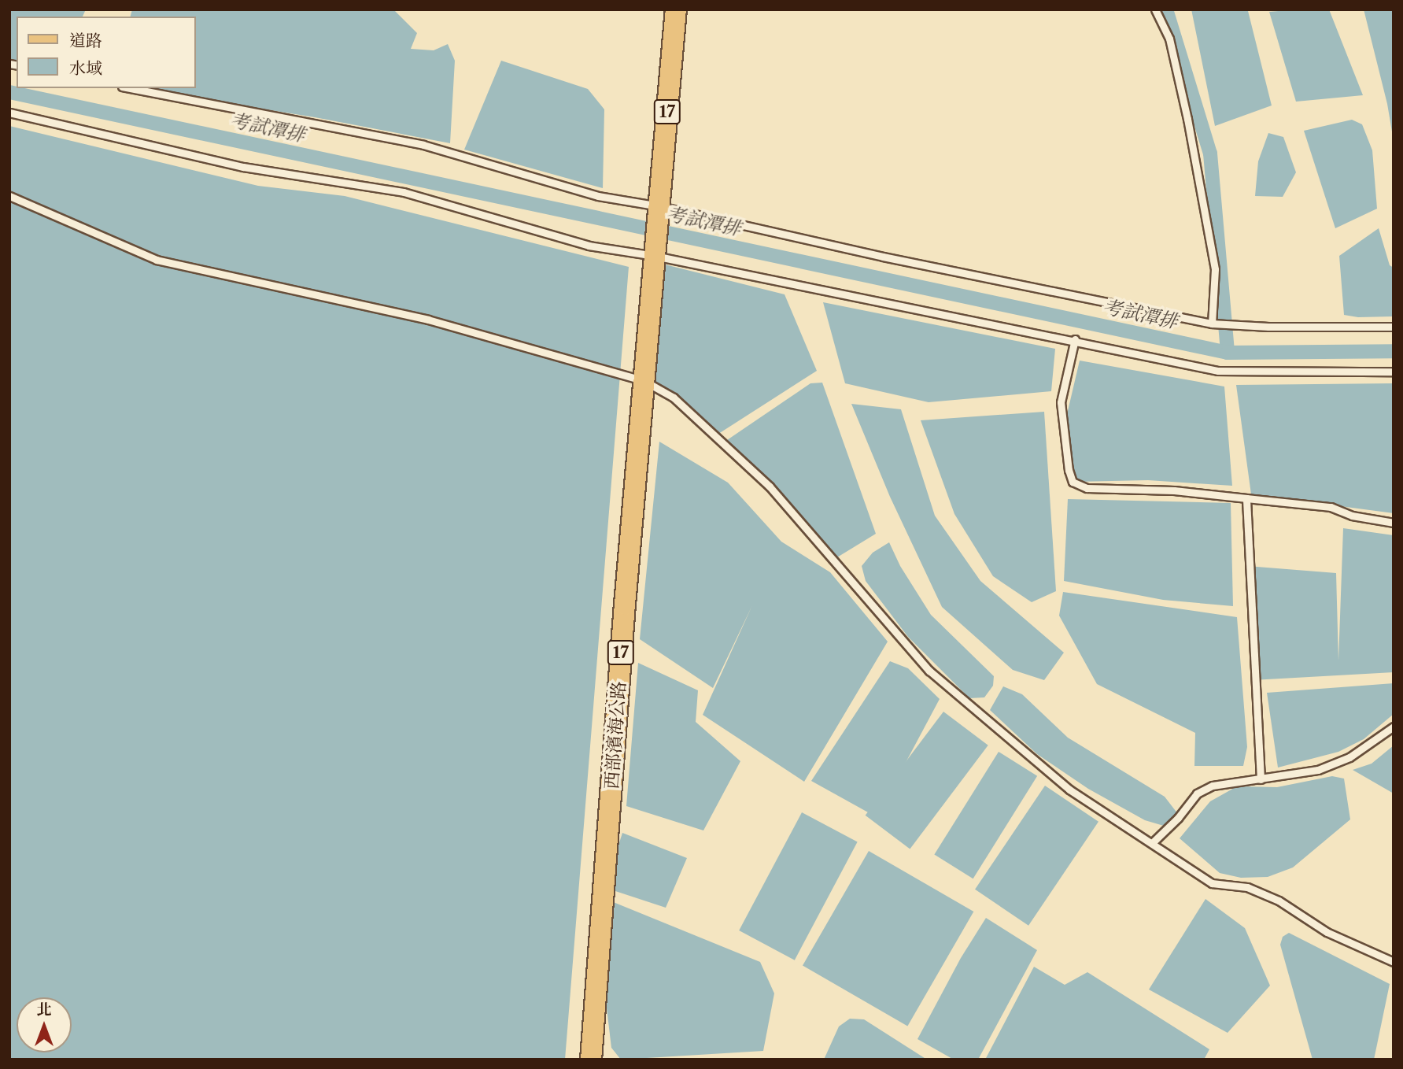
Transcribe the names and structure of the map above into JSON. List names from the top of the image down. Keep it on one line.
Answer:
{"streets":{"main road":["17","西部濱海公路"]},"crossings":[["17","西部濱海公路"]],"water":["考試潭排"],"legend":["道路","水域"],"north":"top"}
